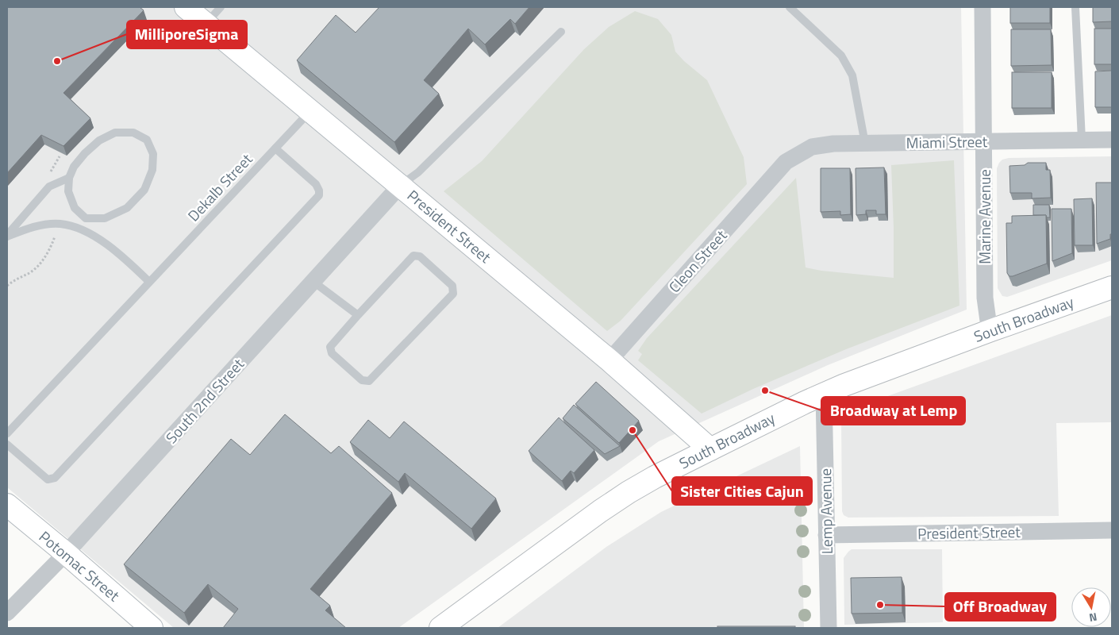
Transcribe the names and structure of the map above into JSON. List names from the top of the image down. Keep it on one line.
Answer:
{"streets":{"street":["Miami Street","Marine Avenue","President Street","Cleon Street","South Broadway","South 2nd Street","Lemp Avenue","Potomac Street"],"lane":["Dekalb Street"]},"crossings":[["Miami Street","Marine Avenue"],["Miami Street","Cleon Street"],["Dekalb Street","President Street"],["Marine Avenue","South Broadway"],["President Street","Cleon Street"],["President Street","South Broadway"],["President Street","South 2nd Street"],["President Street","Lemp Avenue"],["South Broadway","Lemp Avenue"],["South 2nd Street","Potomac Street"]],"places":["MilliporeSigma","Broadway at Lemp","Sister Cities Cajun","Off Broadway"],"north":"bottom"}
